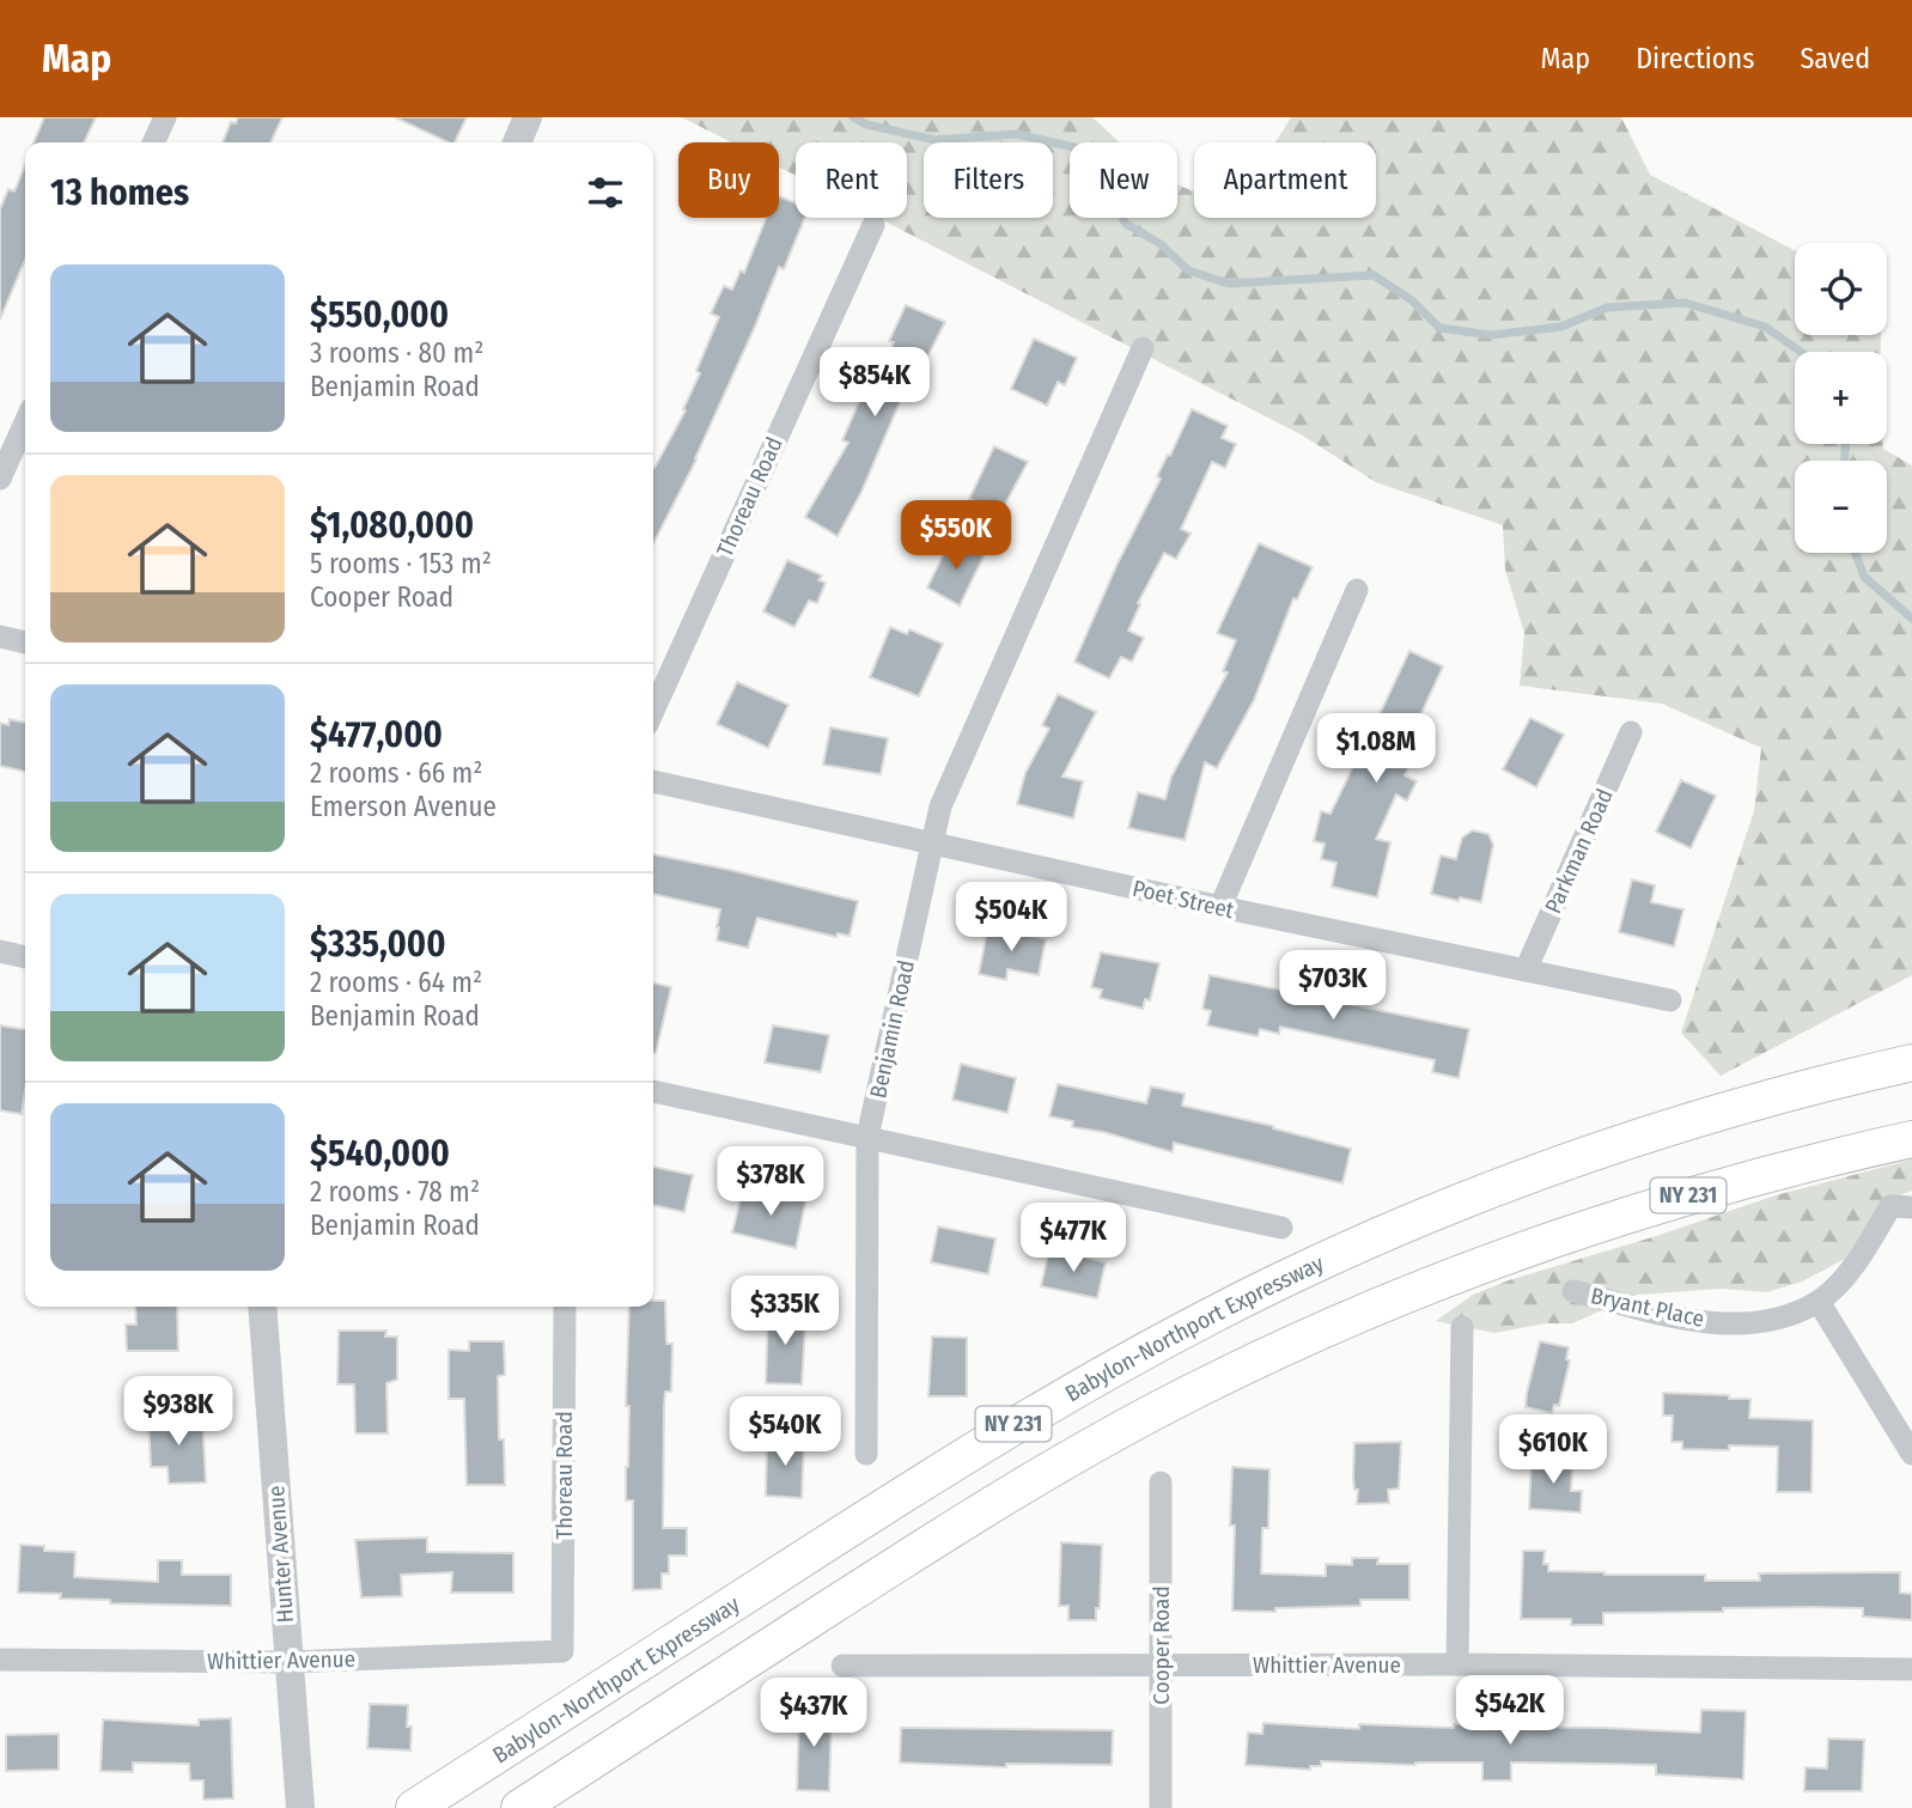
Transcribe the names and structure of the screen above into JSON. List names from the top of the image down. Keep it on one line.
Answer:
{"streets":{"main road":["NY 231","Babylon-Northport Expressway"],"street":["Thoreau Road","Parkman Road","Poet Street","Benjamin Road","Bryant Place","Hunter Avenue","Cooper Road","Whittier Avenue"]},"crossings":[["Thoreau Road","Whittier Avenue"],["Parkman Road","Poet Street"],["Poet Street","Benjamin Road"],["Hunter Avenue","Whittier Avenue"],["Cooper Road","Whittier Avenue"]],"page":{"header":"Map","nav":["Map","Directions","Saved"],"chip":["Buy","Rent","Filters","New","Apartment"],"heading":"13 homes","map_buttons":["+","−"],"list":[{"name":"$550,000","note":"3 rooms · 80 m² · Benjamin Road"},{"name":"$1,080,000","note":"5 rooms · 153 m² · Cooper Road"},{"name":"$477,000","note":"2 rooms · 66 m² · Emerson Avenue"},{"name":"$335,000","note":"2 rooms · 64 m² · Benjamin Road"},{"name":"$540,000","note":"2 rooms · 78 m² · Benjamin Road"}],"price":["$854K","$550K","$1.08M","$504K","$703K","$378K","$477K","$335K","$938K","$540K","$610K","$542K","$437K"]}}
